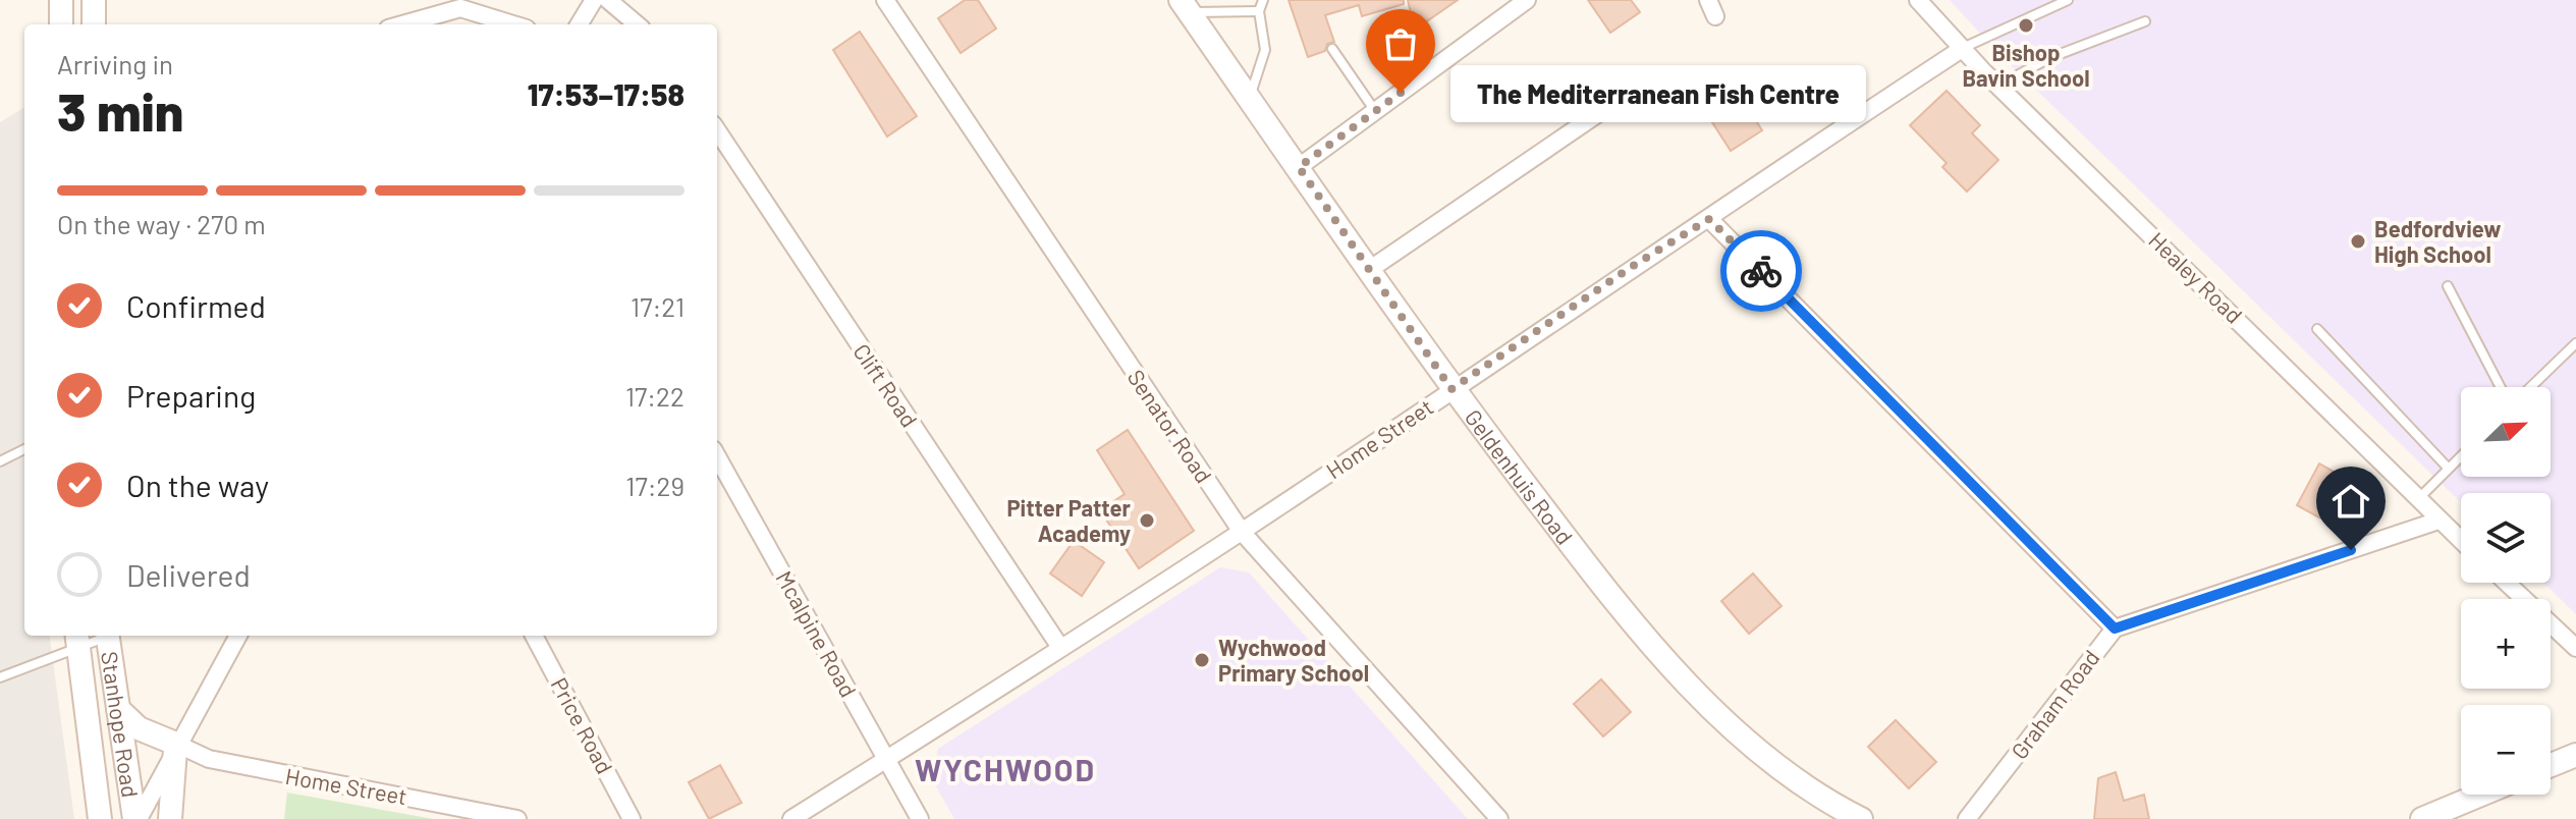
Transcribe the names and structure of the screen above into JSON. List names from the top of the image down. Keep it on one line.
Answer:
{"streets":{"main road":["Geldenhuis Road","Stanhope Road"],"street":["Healey Road","Clift Road","Senator Road","Home Street","Mcalpine Road","Graham Road","Price Road"]},"crossings":[["Healey Road","Home Street"],["Healey Road","Graham Road"],["Clift Road","Home Street"],["Senator Road","Home Street"],["Home Street","Geldenhuis Road"],["Home Street","Mcalpine Road"]],"districts":["WYCHWOOD"],"places":["Bishop Bavin School","The Mediterranean Fish Centre","Bedfordview High School","Pitter Patter Academy","Wychwood Primary School"],"north":"top right","page":{"heading":["3 min","Arriving in","17:53–17:58"],"bubble":"The Mediterranean Fish Centre","bar":"On the way · 270 m","list":[["Confirmed","17:21"],["Preparing","17:22"],["On the way","17:29"],"Delivered"],"map_buttons":["+","−"]}}
